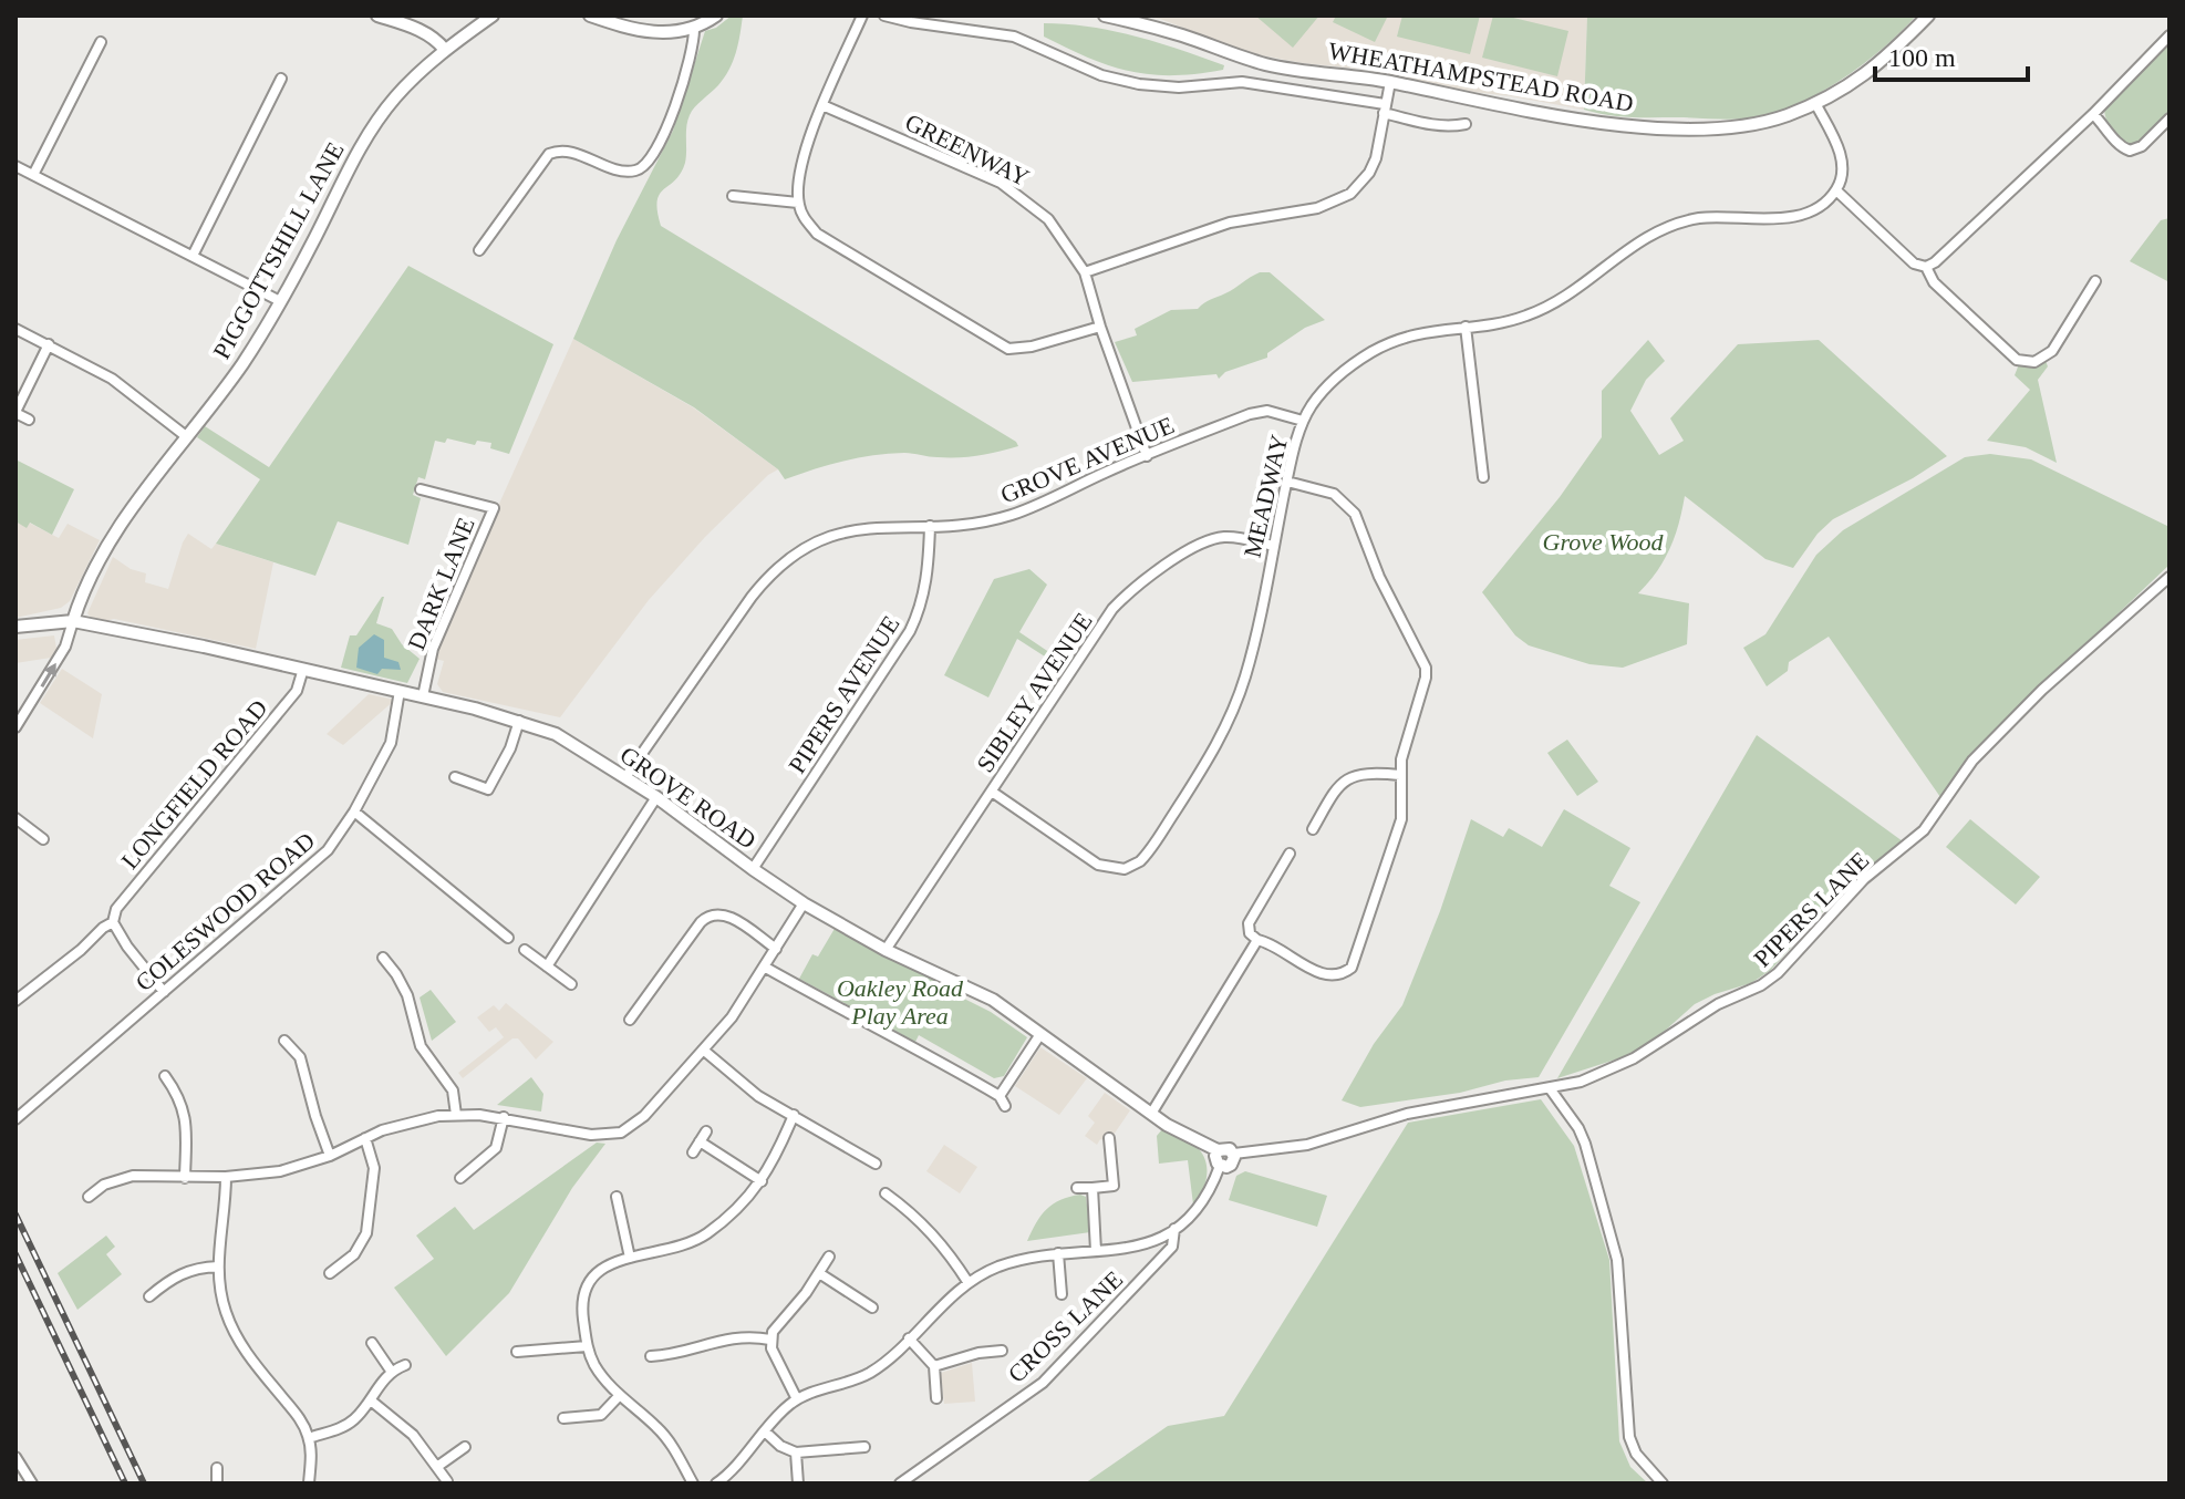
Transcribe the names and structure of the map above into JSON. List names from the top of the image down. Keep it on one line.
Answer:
{"streets":{"street":["WHEATHAMPSTEAD ROAD","GREENWAY","PIGGOTTSHILL LANE","GROVE AVENUE","MEADWAY","DARK LANE","SIBLEY AVENUE","PIPERS AVENUE","LONGFIELD ROAD","GROVE ROAD","PIPERS LANE","COLESWOOD ROAD","CROSS LANE"]},"crossings":[["GREENWAY","GROVE AVENUE"],["PIGGOTTSHILL LANE","GROVE ROAD"],["GROVE AVENUE","MEADWAY"],["GROVE AVENUE","PIPERS AVENUE"],["GROVE AVENUE","GROVE ROAD"],["MEADWAY","SIBLEY AVENUE"],["DARK LANE","GROVE ROAD"],["SIBLEY AVENUE","GROVE ROAD"],["PIPERS AVENUE","GROVE ROAD"],["LONGFIELD ROAD","GROVE ROAD"],["GROVE ROAD","PIPERS LANE"],["GROVE ROAD","COLESWOOD ROAD"],["GROVE ROAD","CROSS LANE"],["PIPERS LANE","CROSS LANE"]],"parks":["Grove Wood","Oakley Road Play Area"],"scale_bar":"100 m"}
